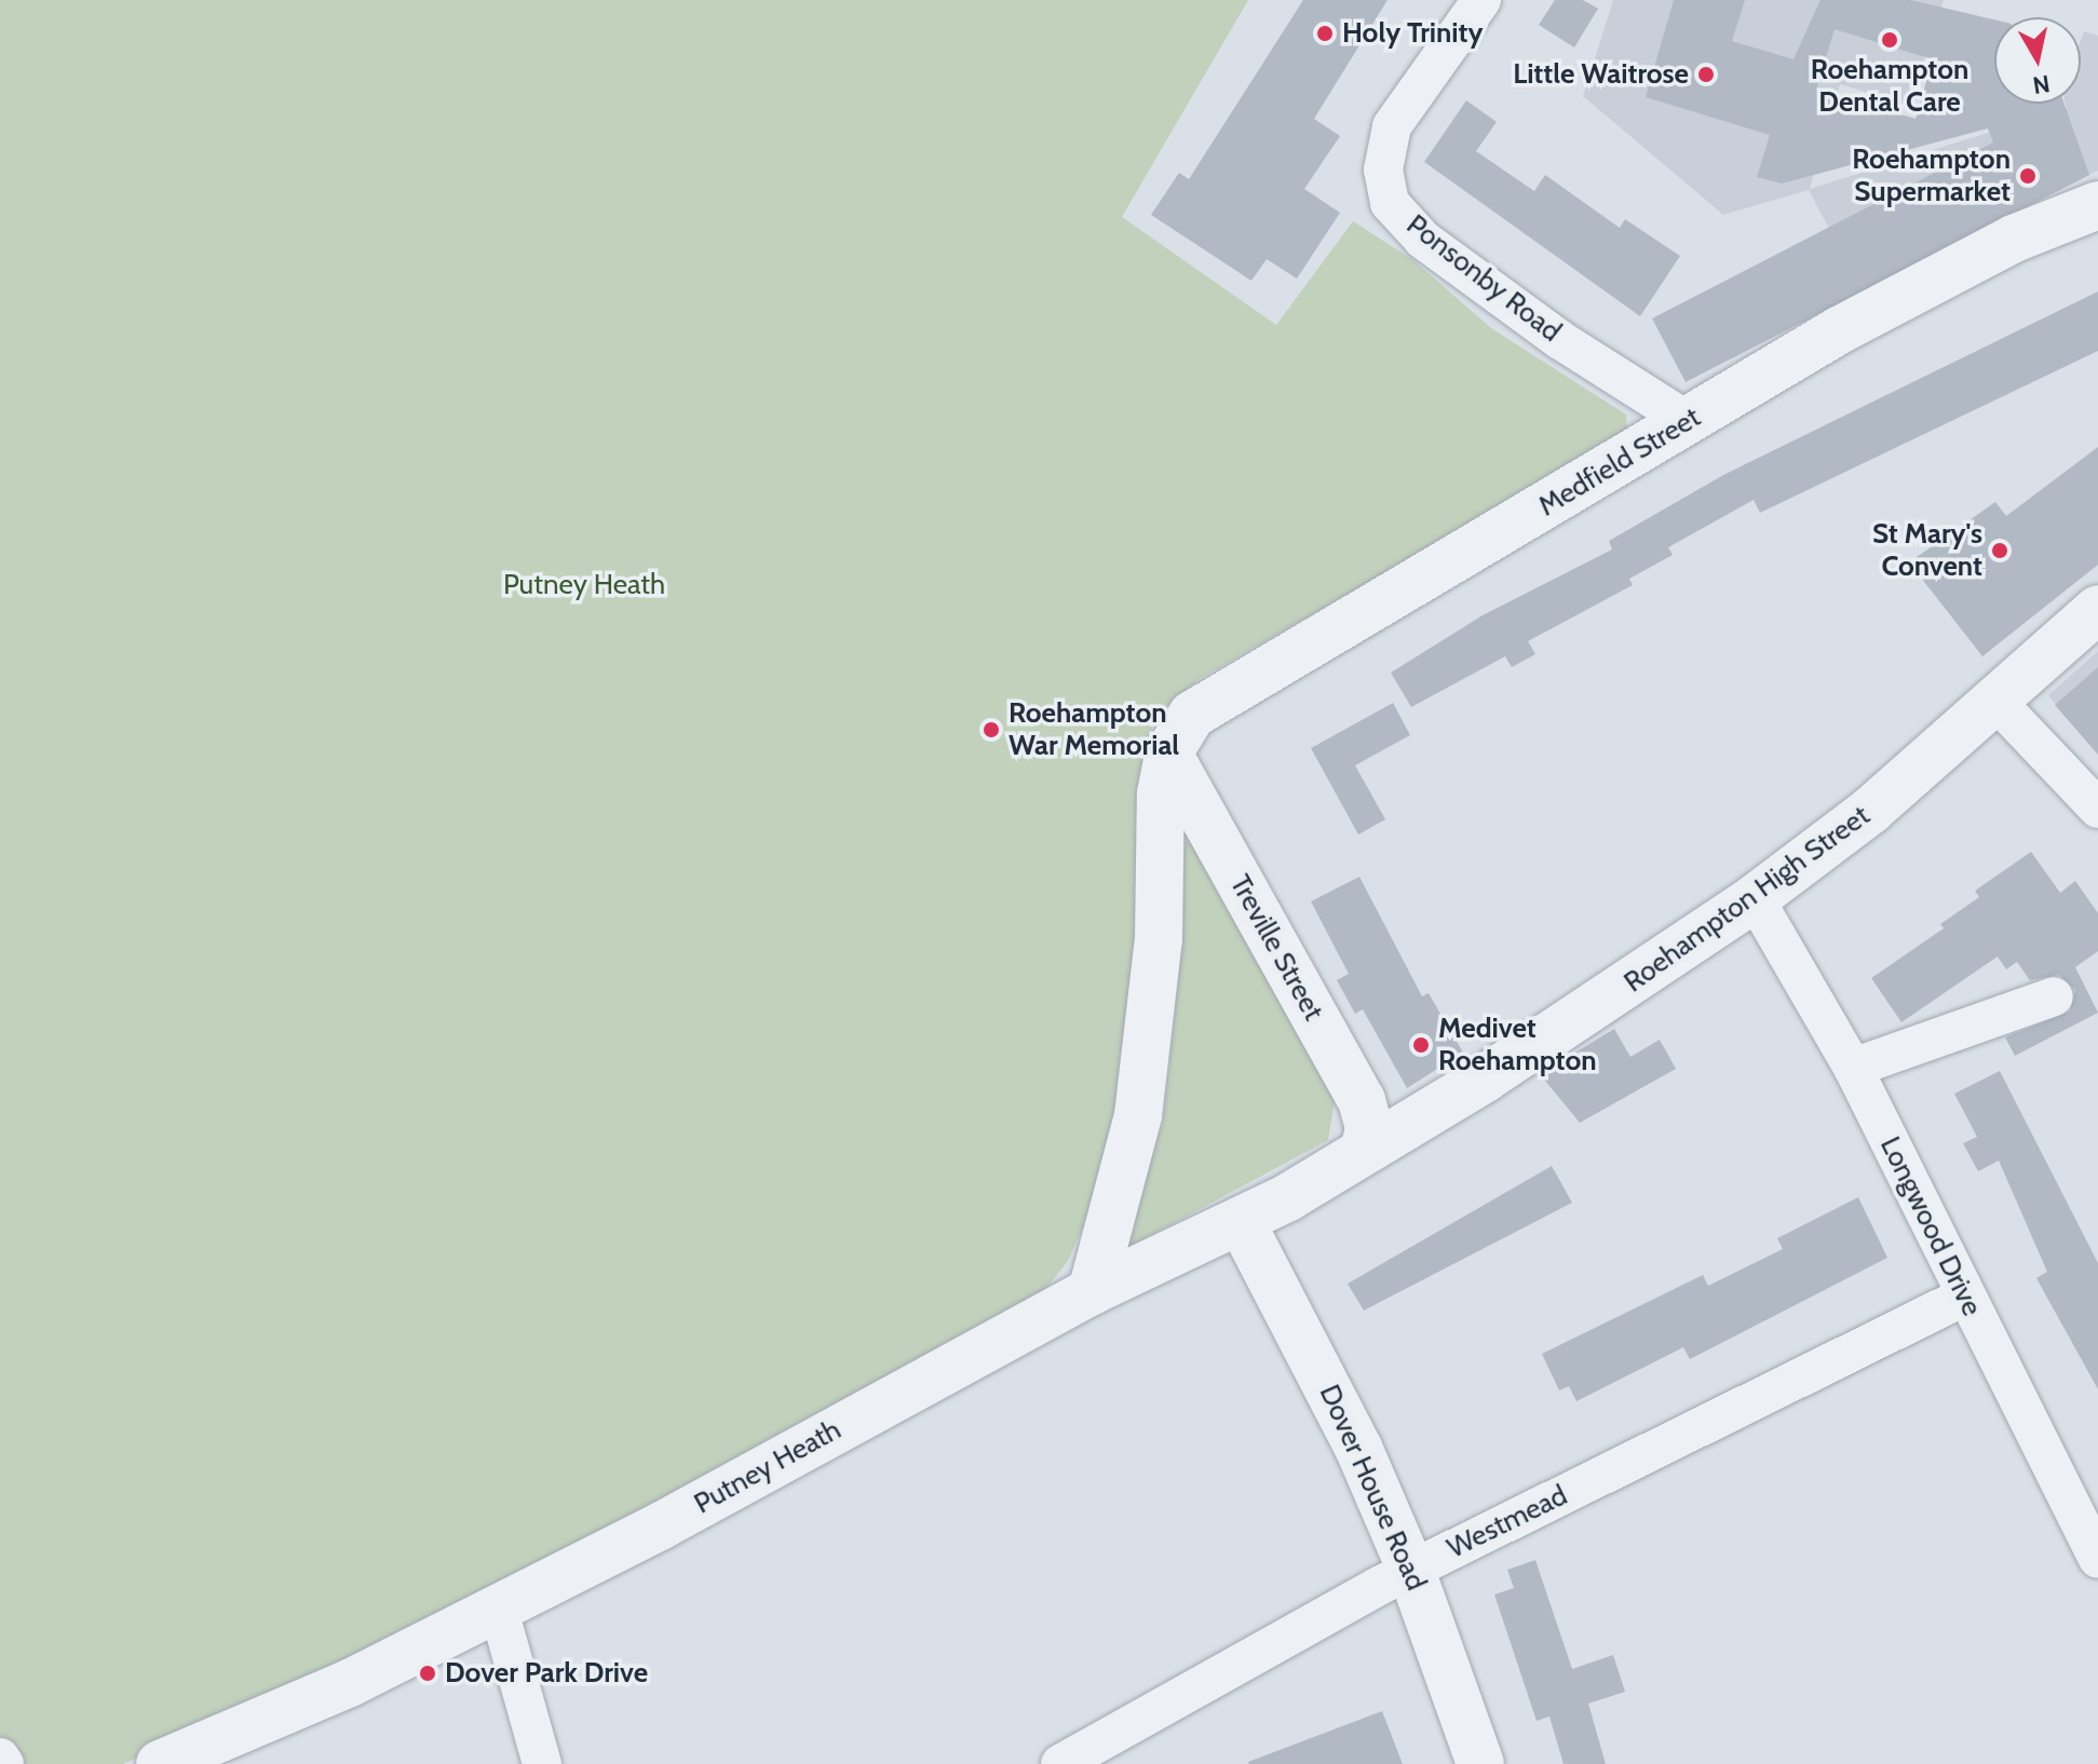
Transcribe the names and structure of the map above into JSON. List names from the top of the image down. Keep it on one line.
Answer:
{"streets":{"street":["Ponsonby Road","Medfield Street","Roehampton High Street","Treville Street","Longwood Drive","Putney Heath","Dover House Road","Westmead"]},"crossings":[["Ponsonby Road","Medfield Street"],["Medfield Street","Treville Street"],["Roehampton High Street","Treville Street"],["Roehampton High Street","Longwood Drive"],["Roehampton High Street","Putney Heath"],["Treville Street","Putney Heath"],["Longwood Drive","Westmead"],["Putney Heath","Dover House Road"],["Dover House Road","Westmead"]],"parks":["Putney Heath"],"places":["Holy Trinity","Roehampton Dental Care","Little Waitrose","Roehampton Supermarket","St Mary's Convent","Roehampton War Memorial","Medivet Roehampton","Dover Park Drive"],"north":"bottom"}
